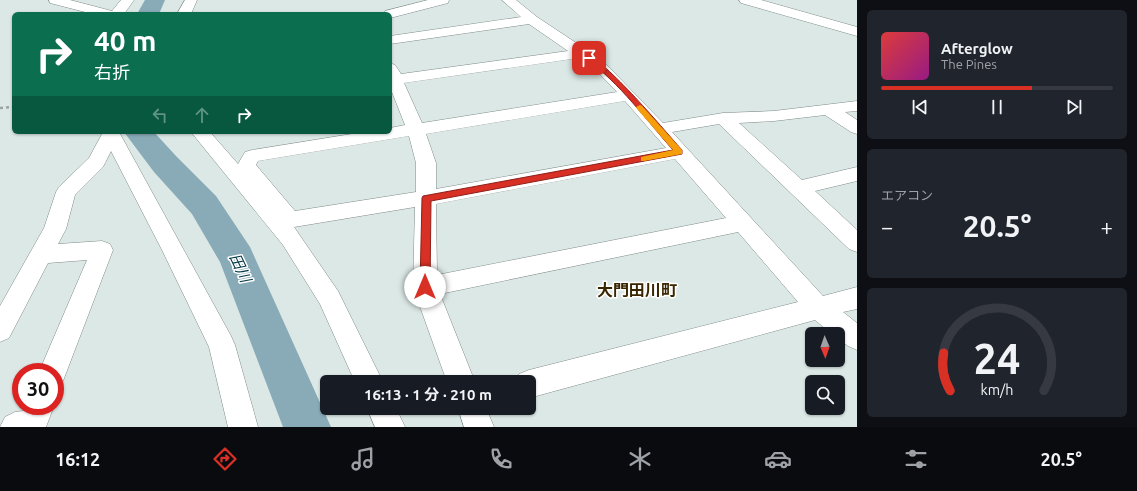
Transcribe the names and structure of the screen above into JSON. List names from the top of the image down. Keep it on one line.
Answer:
{"districts":["大門田川町"],"water":["田川"],"north":"bottom","page":{"turn":["40 m","右折"],"song":["Afterglow","The Pines"],"tile":"エアコン","heat":["−","20.5°","+"],"limit":"30","trip":"16:13 · 1 分 · 210 m","tabs":["16:12","20.5°"],"gauge":["24","km/h"]}}
